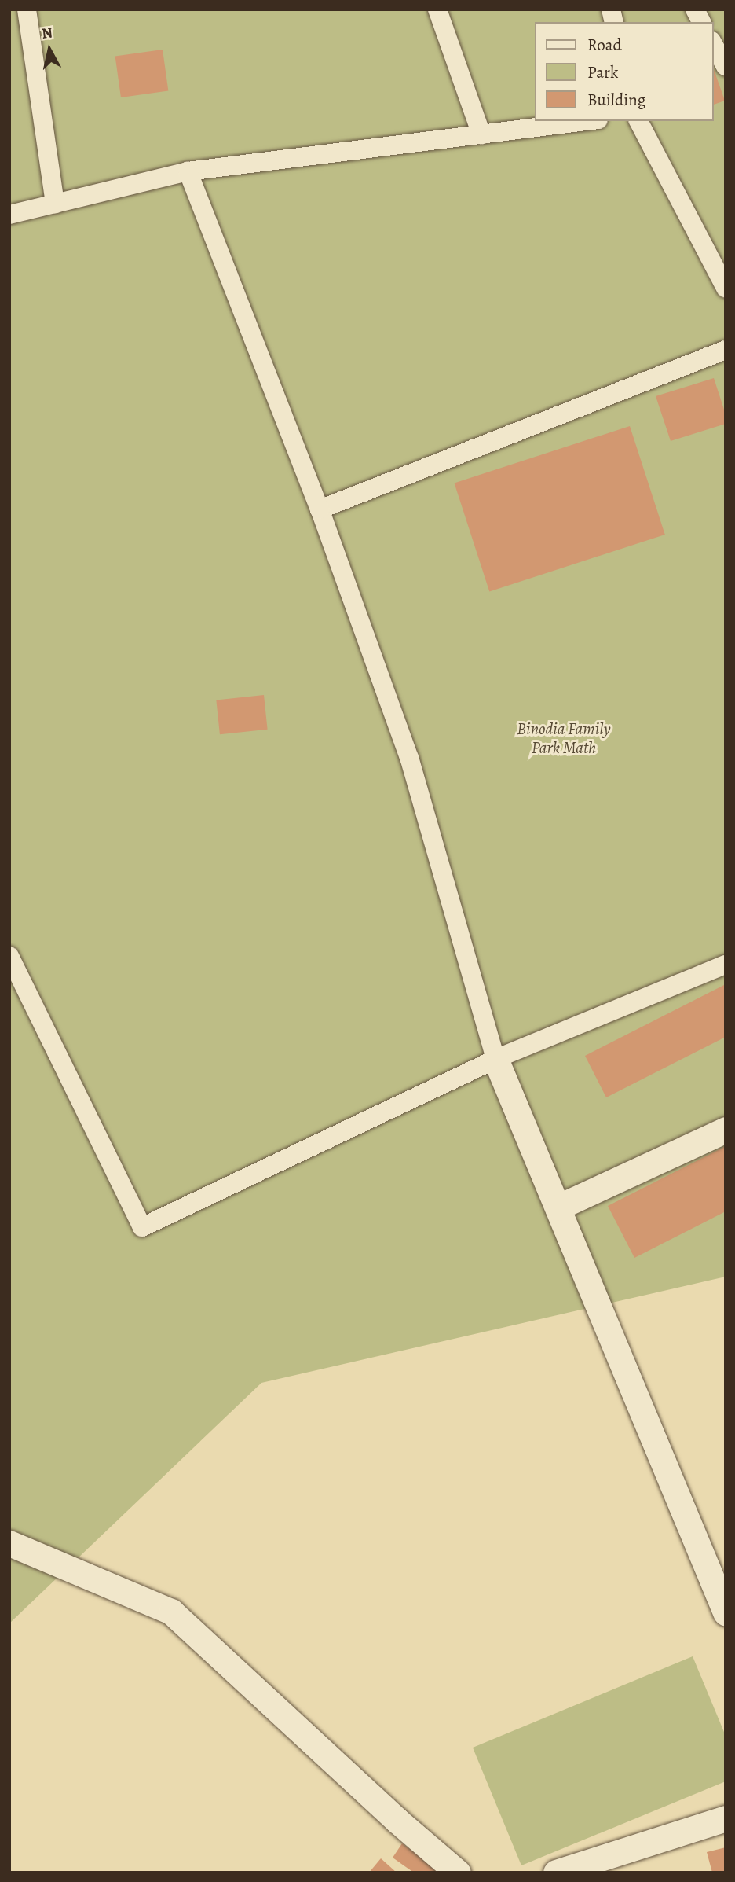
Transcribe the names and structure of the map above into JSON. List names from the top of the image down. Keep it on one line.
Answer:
{"parks":["Binodia Family Park Math"],"legend":["Road","Park","Building"],"north":"top"}
